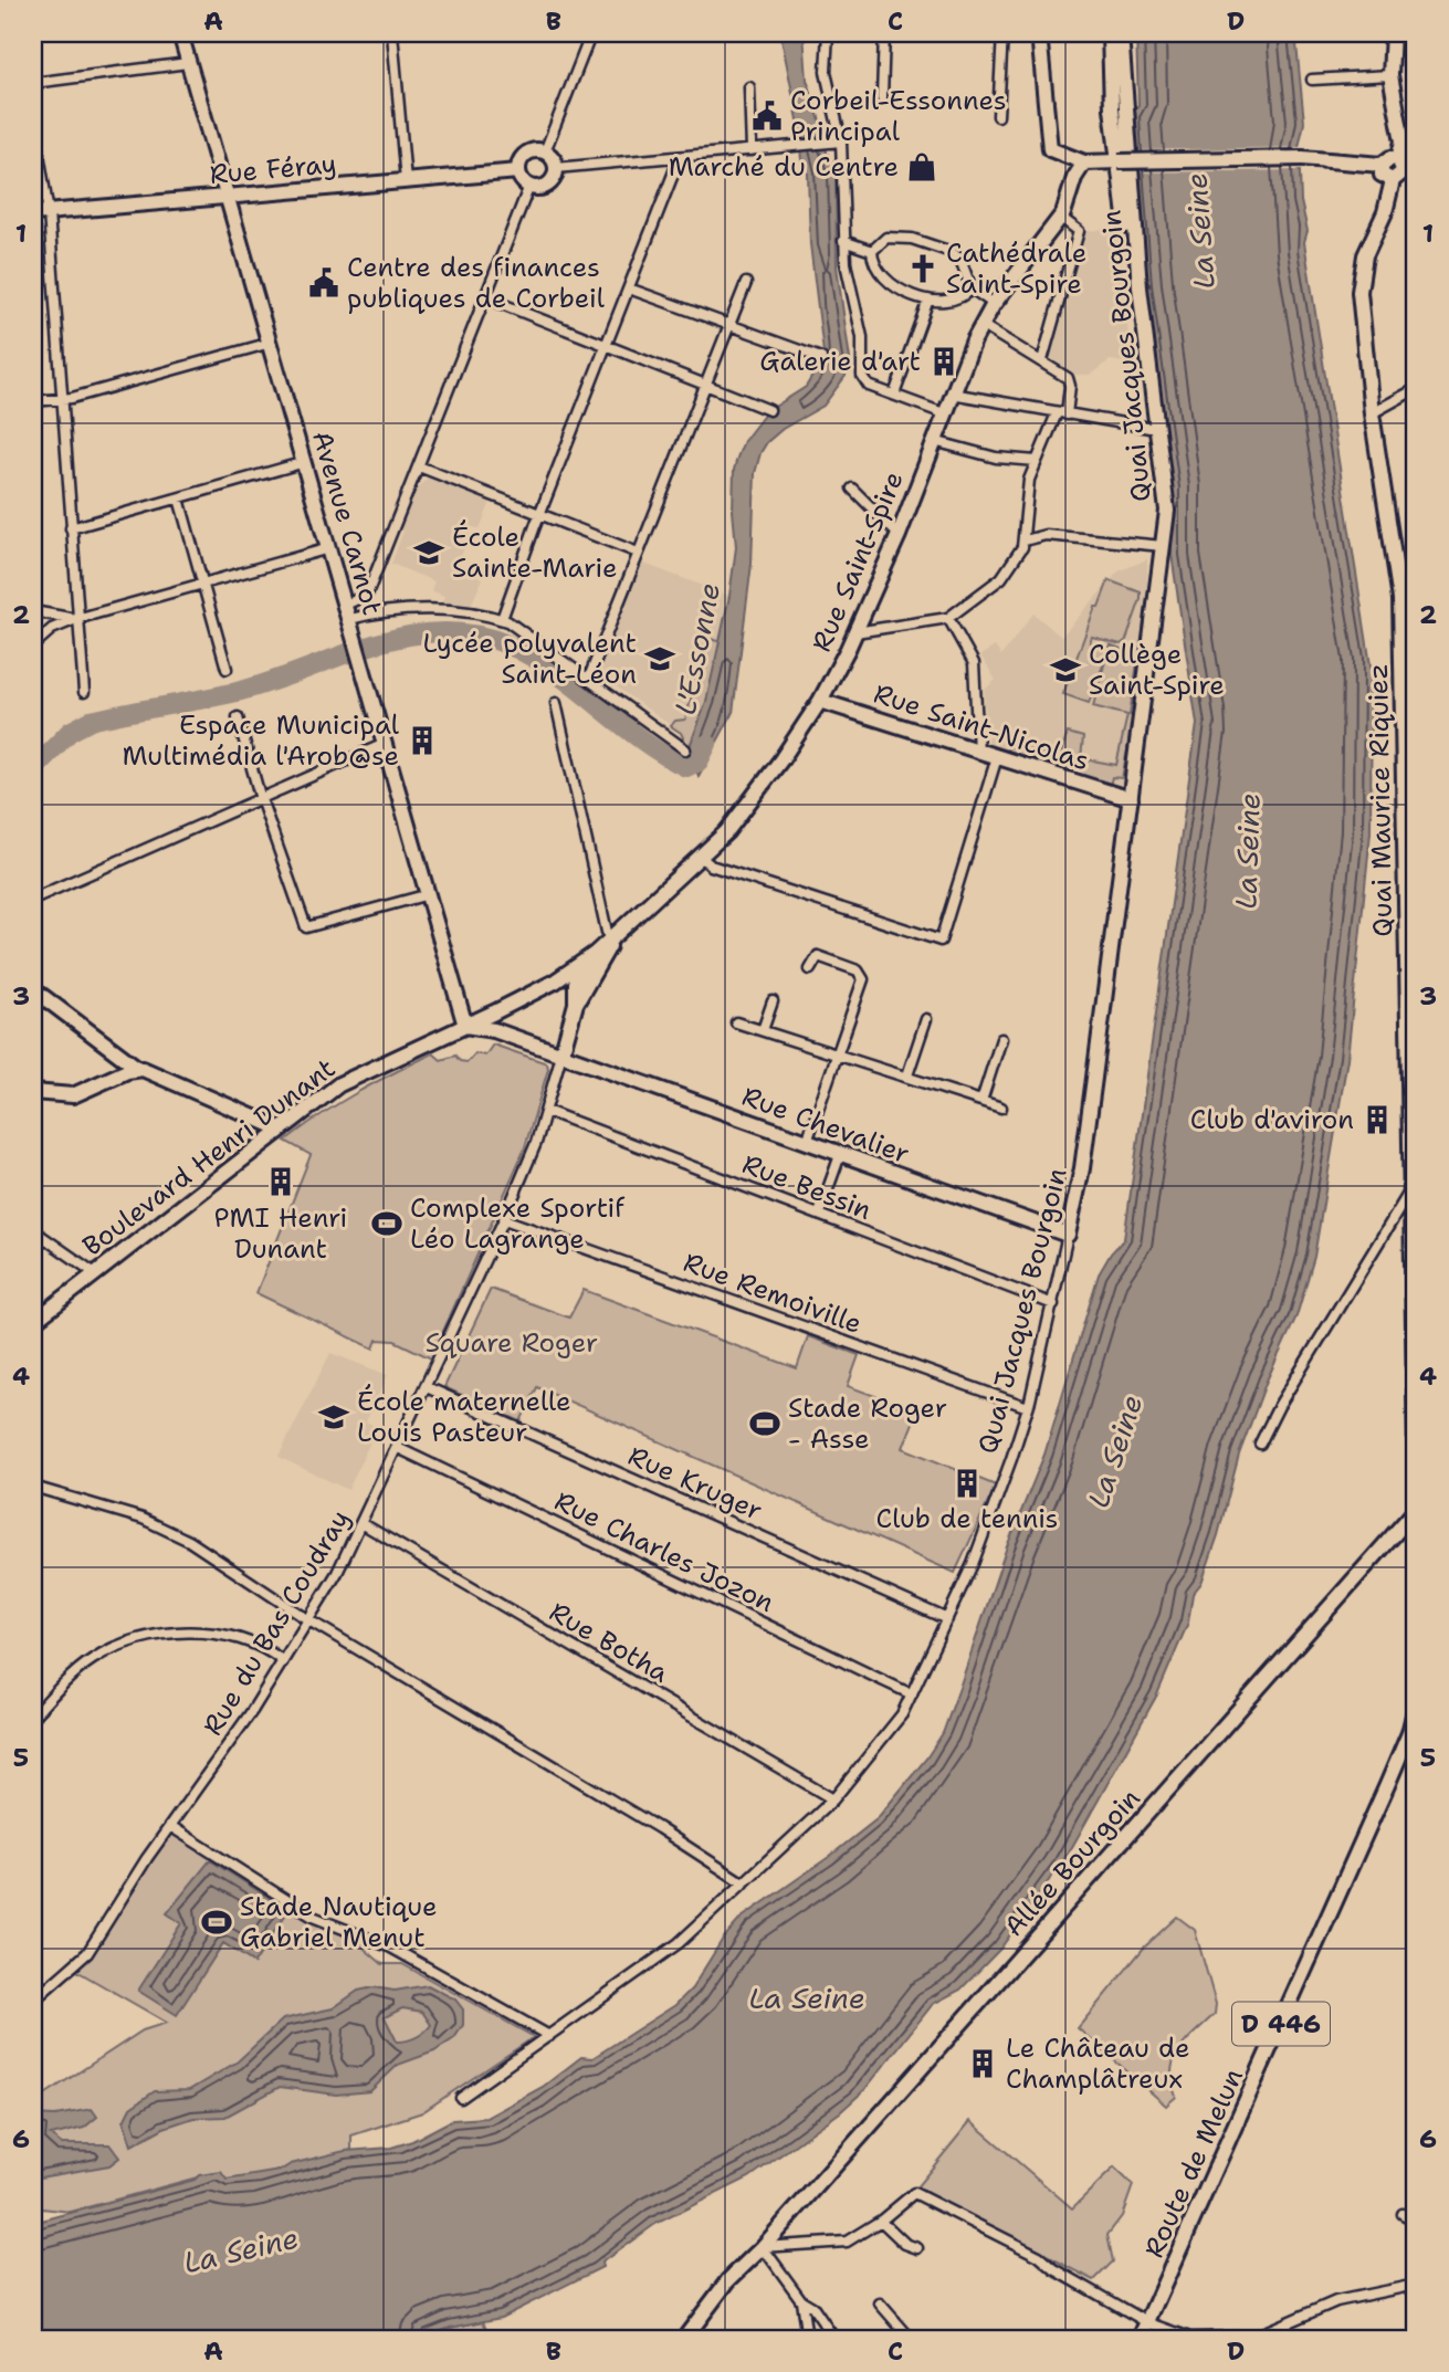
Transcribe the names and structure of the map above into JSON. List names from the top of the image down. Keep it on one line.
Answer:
{"streets":{"main road":["Rue Féray","Quai Jacques Bourgoin","Avenue Carnot","Rue Saint-Spire","Rue Saint-Nicolas","Quai Maurice Riquiez","Rue Chevalier","Boulevard Henri Dunant","Allée Bourgoin","D 446","Route de Melun"],"street":["Rue Bessin","Rue Remoiville","Rue Kruger","Rue Charles Jozon","Rue du Bas Coudray","Rue Botha"]},"crossings":[["Rue Féray","Avenue Carnot"],["Quai Jacques Bourgoin","Rue Saint-Nicolas"],["Quai Jacques Bourgoin","Rue Chevalier"],["Quai Jacques Bourgoin","Rue Bessin"],["Quai Jacques Bourgoin","Rue Remoiville"],["Quai Jacques Bourgoin","Rue Kruger"],["Quai Jacques Bourgoin","Rue Charles Jozon"],["Quai Jacques Bourgoin","Rue Botha"],["Avenue Carnot","Rue Saint-Spire"],["Avenue Carnot","Rue Chevalier"],["Avenue Carnot","Boulevard Henri Dunant"],["Rue Saint-Spire","Rue Saint-Nicolas"],["Rue Saint-Spire","Rue Chevalier"],["Rue Saint-Spire","Boulevard Henri Dunant"],["Rue Saint-Spire","Rue du Bas Coudray"],["Rue Chevalier","Boulevard Henri Dunant"],["Rue Chevalier","Rue du Bas Coudray"],["Rue Bessin","Rue du Bas Coudray"],["Rue Remoiville","Rue du Bas Coudray"],["Rue Kruger","Rue du Bas Coudray"],["Rue Charles Jozon","Rue du Bas Coudray"],["Rue du Bas Coudray","Rue Botha"]],"water":["La Seine","L'Essonne"],"parks":["Square Roger"],"places":{"public building":["Corbeil-Essonnes Principal","Centre des finances publiques de Corbeil"],"shop":["Marché du Centre"],"church":["Cathédrale Saint-Spire"],"building":["Galerie d'art","Espace Municipal Multimédia l'Arob@se","Club d'aviron","PMI Henri Dunant","Club de tennis","Le Château de Champlâtreux"],"school or university":["École Sainte-Marie","Lycée polyvalent Saint-Léon","Collège Saint-Spire","École maternelle Louis Pasteur"],"sports":["Complexe Sportif Léo Lagrange","Stade Roger - Asse","Stade Nautique Gabriel Menut"]},"grid":{"columns":["A","B","C","D"],"rows":["1","2","3","4","5","6"]}}
